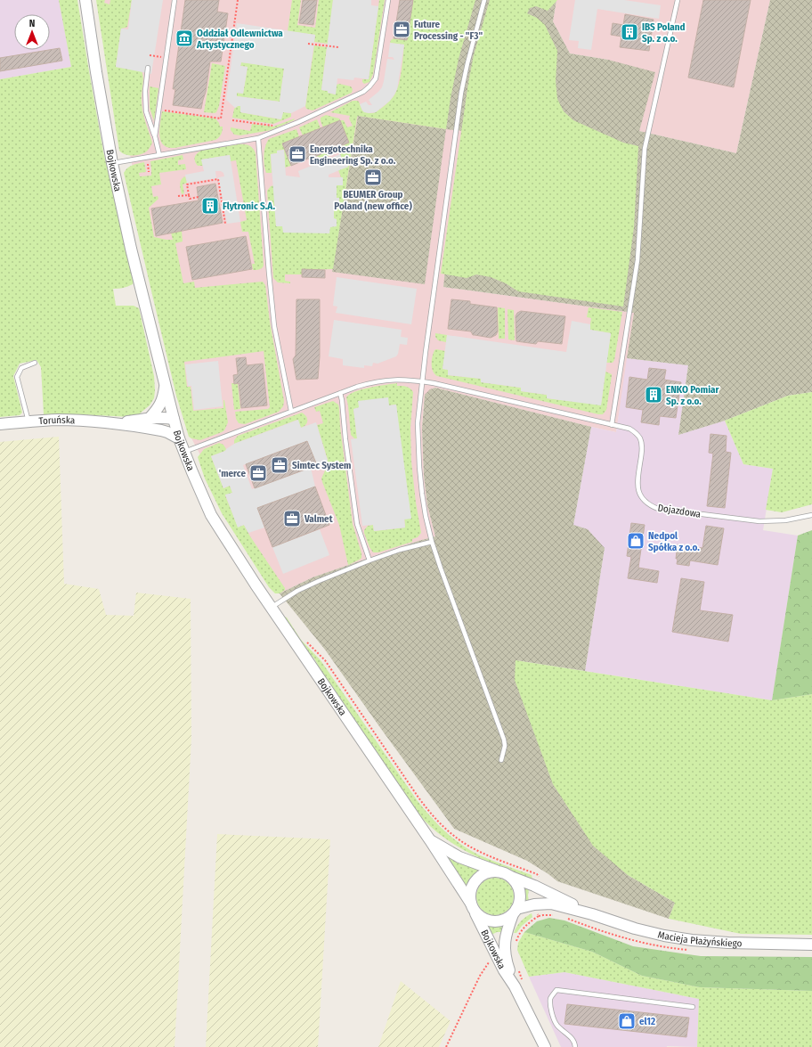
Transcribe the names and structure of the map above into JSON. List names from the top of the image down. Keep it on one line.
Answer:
{"streets":{"street":["Bojkowska","Toruńska","Macieja Płażyńskiego"],"lane":["Dojazdowa"]},"crossings":[["Bojkowska","Toruńska"],["Bojkowska","Dojazdowa"],["Bojkowska","Macieja Płażyńskiego"]],"places":{"office":["Future Processing - \"F3\"","Energotechnika Engineering Sp. z o.o.","BEUMER Group Poland (new office)","Simtec System","'merce","Valmet"],"building":["IBS Poland Sp. z o.o.","Flytronic S.A.","ENKO Pomiar Sp. z o.o."],"museum":["Oddział Odlewnictwa Artystycznego"],"shop":["Nedpol Spółka z o.o.","el12"]},"north":"top"}
